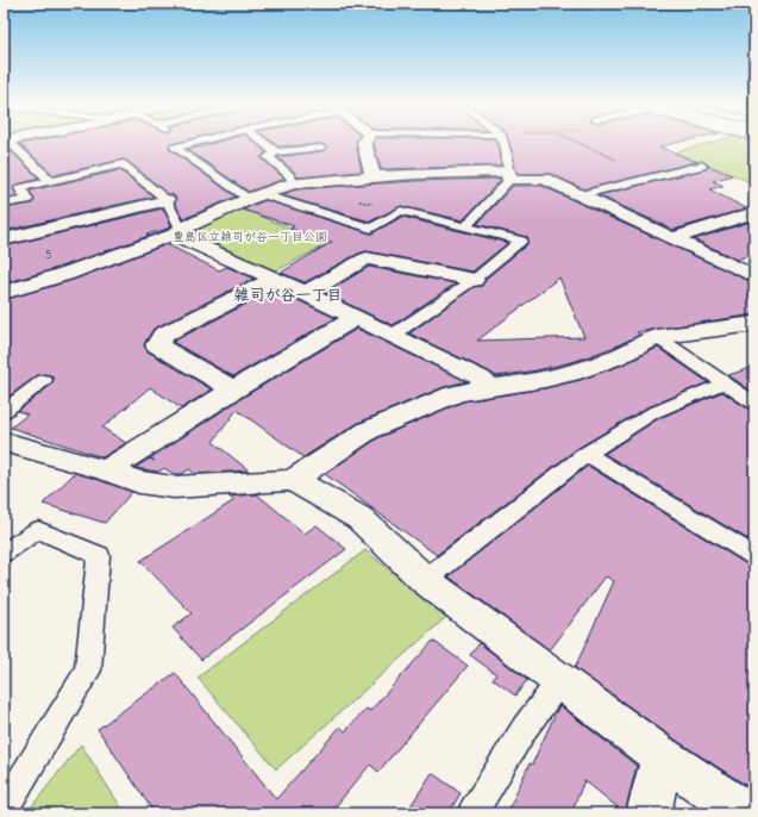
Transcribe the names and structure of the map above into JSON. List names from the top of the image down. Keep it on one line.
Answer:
{"districts":["雑司が谷一丁目"],"parks":["豊島区立雑司が谷一丁目公園"],"house_numbers":["5"]}
